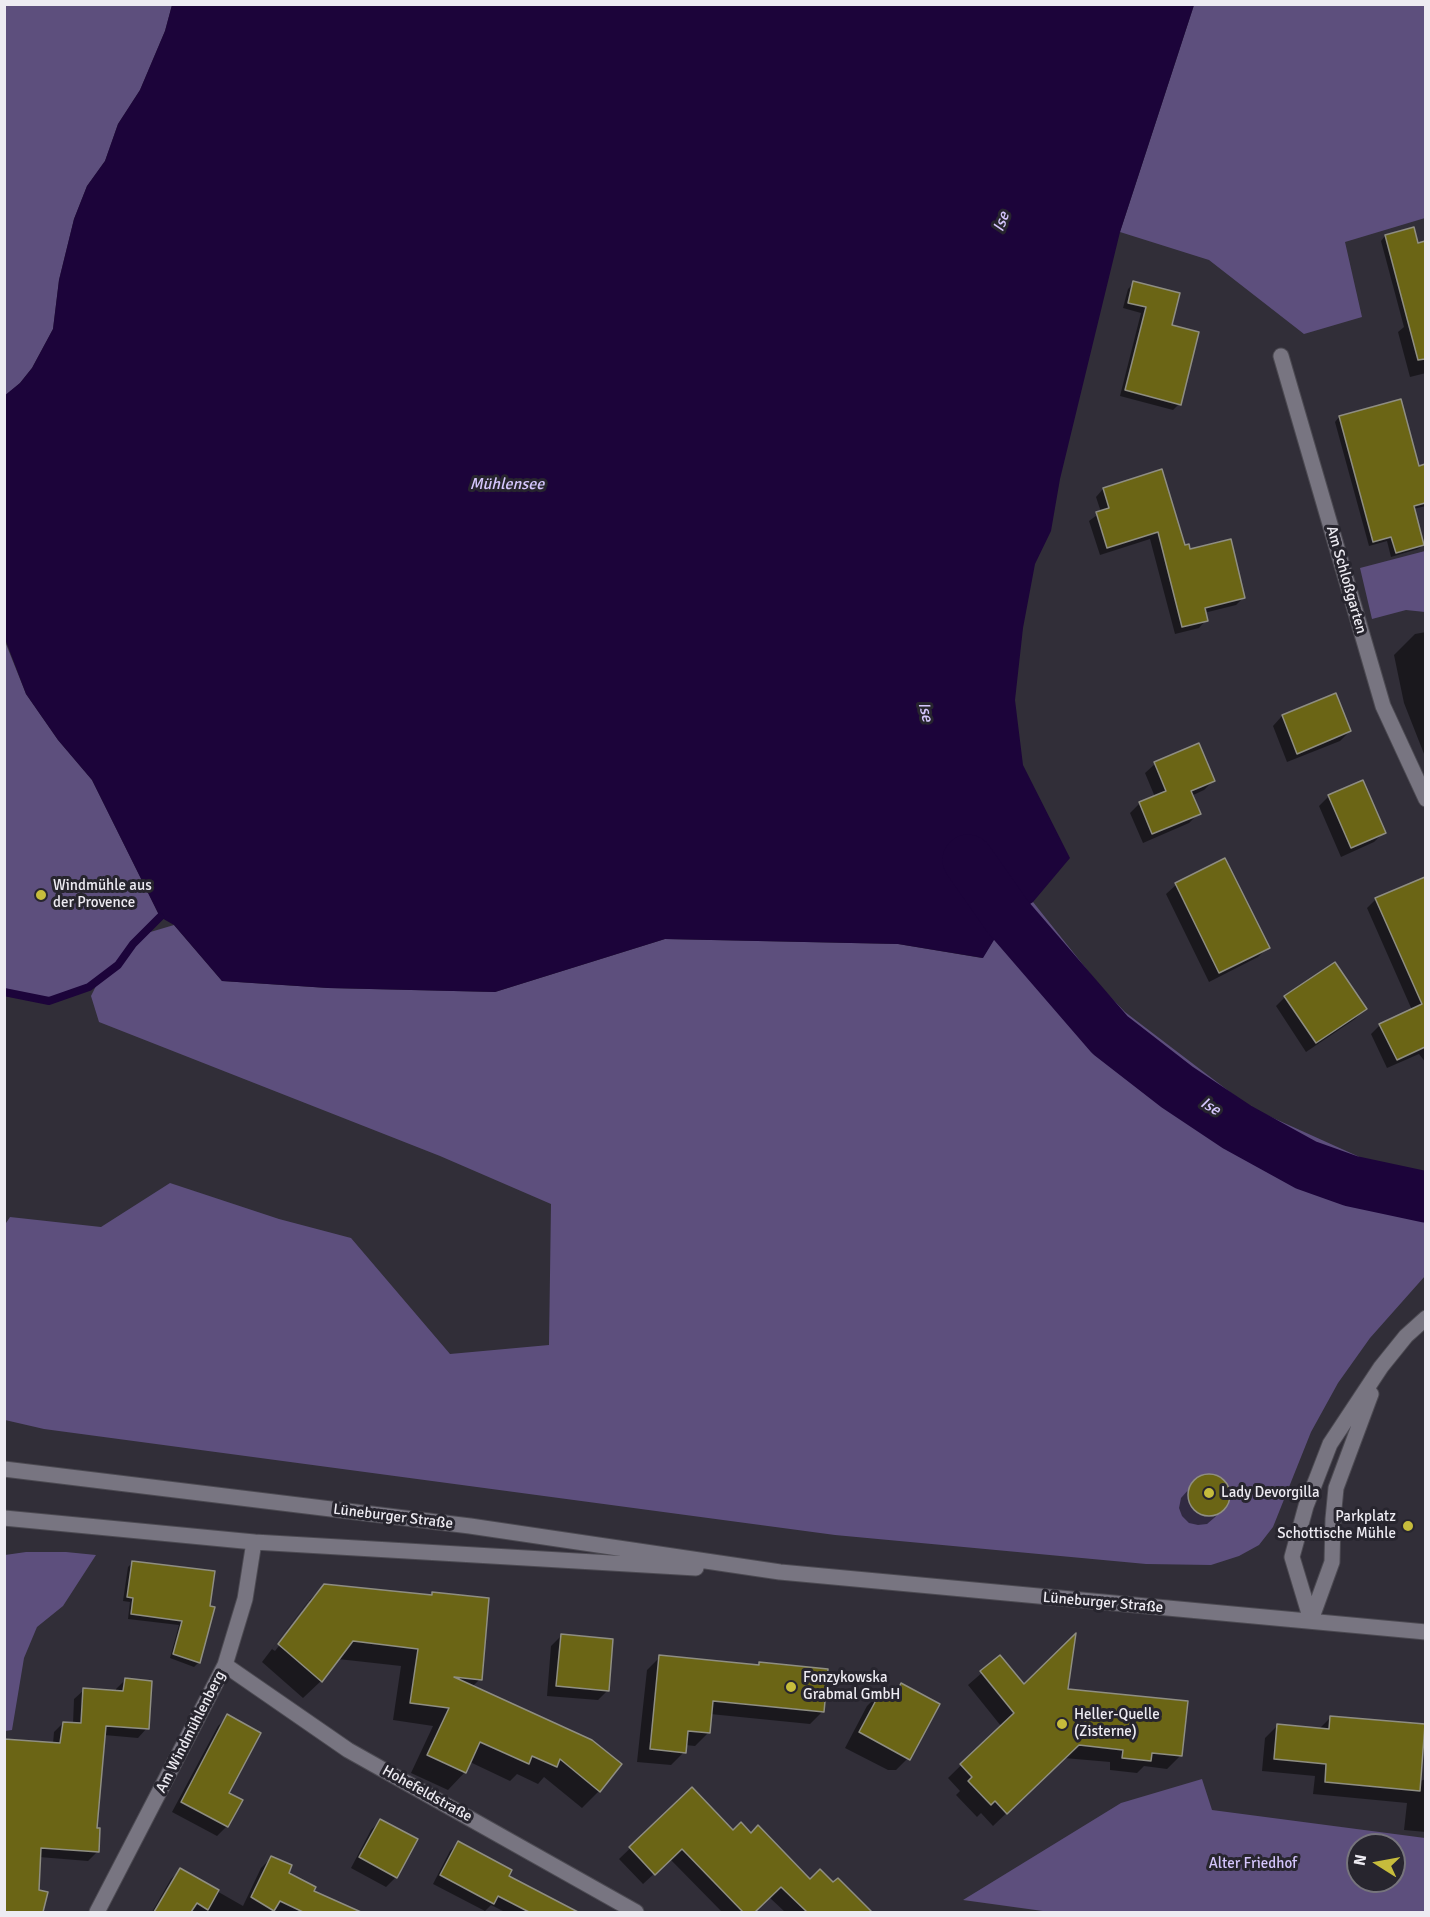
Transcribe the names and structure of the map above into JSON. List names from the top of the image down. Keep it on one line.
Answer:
{"streets":{"street":["Am Schloßgarten","Lüneburger Straße","Am Windmühlenberg","Hohefeldstraße"]},"crossings":[["Lüneburger Straße","Am Windmühlenberg"],["Am Windmühlenberg","Hohefeldstraße"]],"water":["Ise","Mühlensee"],"parks":["Alter Friedhof"],"places":["Windmühle aus der Provence","Lady Devorgilla","Parkplatz Schottische Mühle","Fonzykowska Grabmal GmbH","Heller-Quelle (Zisterne)"],"north":"left"}
